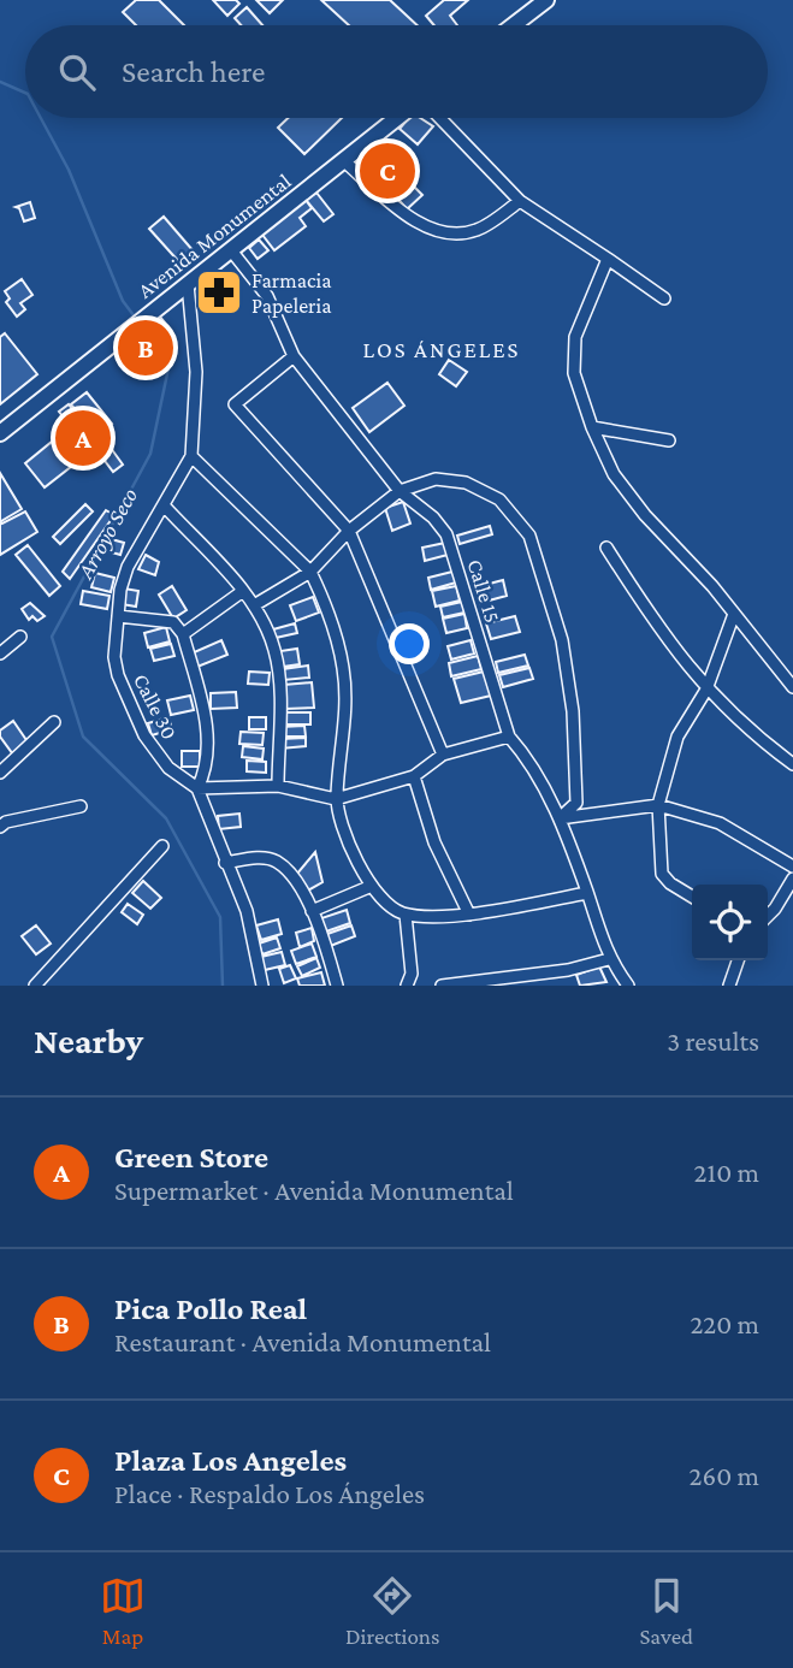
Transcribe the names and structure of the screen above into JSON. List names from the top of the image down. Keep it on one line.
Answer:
{"streets":{"main road":["Avenida Monumental"],"street":["Calle 15","Calle 30"]},"crossings":[["Avenida Monumental","Calle 15"],["Avenida Monumental","Calle 30"]],"districts":["LOS ÁNGELES"],"water":["Arroyo Seco"],"places":{"pharmacy":["Farmacia Papeleria"]},"page":{"search":"Search here","pins":["C","B","A"],"heading":["Nearby","3 results"],"list":[{"mark":"A","name":"Green Store","note":"Supermarket · Avenida Monumental","value":"210 m"},{"mark":"B","name":"Pica Pollo Real","note":"Restaurant · Avenida Monumental","value":"220 m"},{"mark":"C","name":"Plaza Los Angeles","note":"Place · Respaldo Los Ángeles","value":"260 m"}],"nav":["Map","Directions","Saved"]}}
